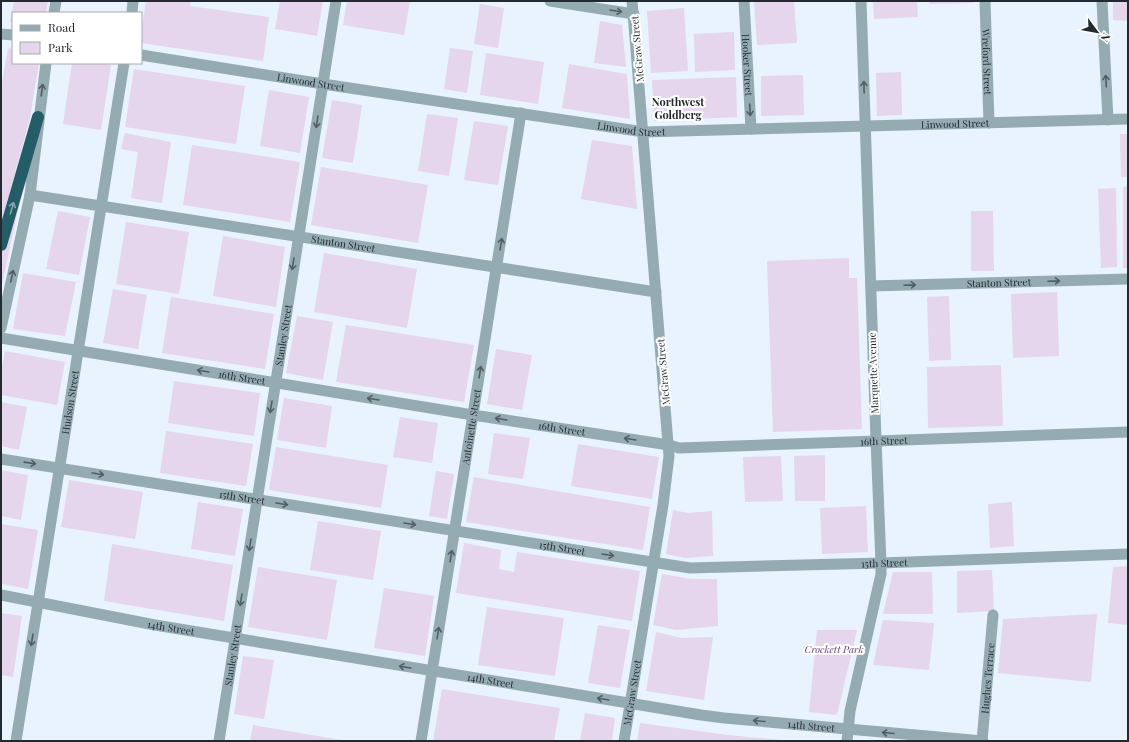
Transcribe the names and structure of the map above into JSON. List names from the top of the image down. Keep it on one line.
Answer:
{"streets":{"street":["McGraw Street","Wreford Street","Hooker Street","Linwood Street","Stanton Street","Stanley Street","Marquette Avenue","16th Street","Hudson Street","Antoinette Street","15th Street","14th Street","Hughes Terrace"]},"crossings":[["McGraw Street","Linwood Street"],["McGraw Street","Stanton Street"],["McGraw Street","16th Street"],["McGraw Street","15th Street"],["McGraw Street","14th Street"],["Wreford Street","Linwood Street"],["Hooker Street","Linwood Street"],["Linwood Street","Stanley Street"],["Linwood Street","Marquette Avenue"],["Linwood Street","Antoinette Street"],["Stanton Street","Stanley Street"],["Stanton Street","Marquette Avenue"],["Stanton Street","Hudson Street"],["Stanton Street","Antoinette Street"],["Stanley Street","16th Street"],["Stanley Street","15th Street"],["Stanley Street","14th Street"],["Marquette Avenue","16th Street"],["Marquette Avenue","15th Street"],["Marquette Avenue","14th Street"],["16th Street","Hudson Street"],["16th Street","Antoinette Street"],["Hudson Street","15th Street"],["Hudson Street","14th Street"],["Antoinette Street","15th Street"],["Antoinette Street","14th Street"],["14th Street","Hughes Terrace"]],"one_way":["Hooker Street","Stanley Street","16th Street","Antoinette Street","15th Street","14th Street"],"districts":["Northwest Goldberg"],"parks":["Crockett Park"],"legend":["Road","Park"],"north":"bottom right"}
